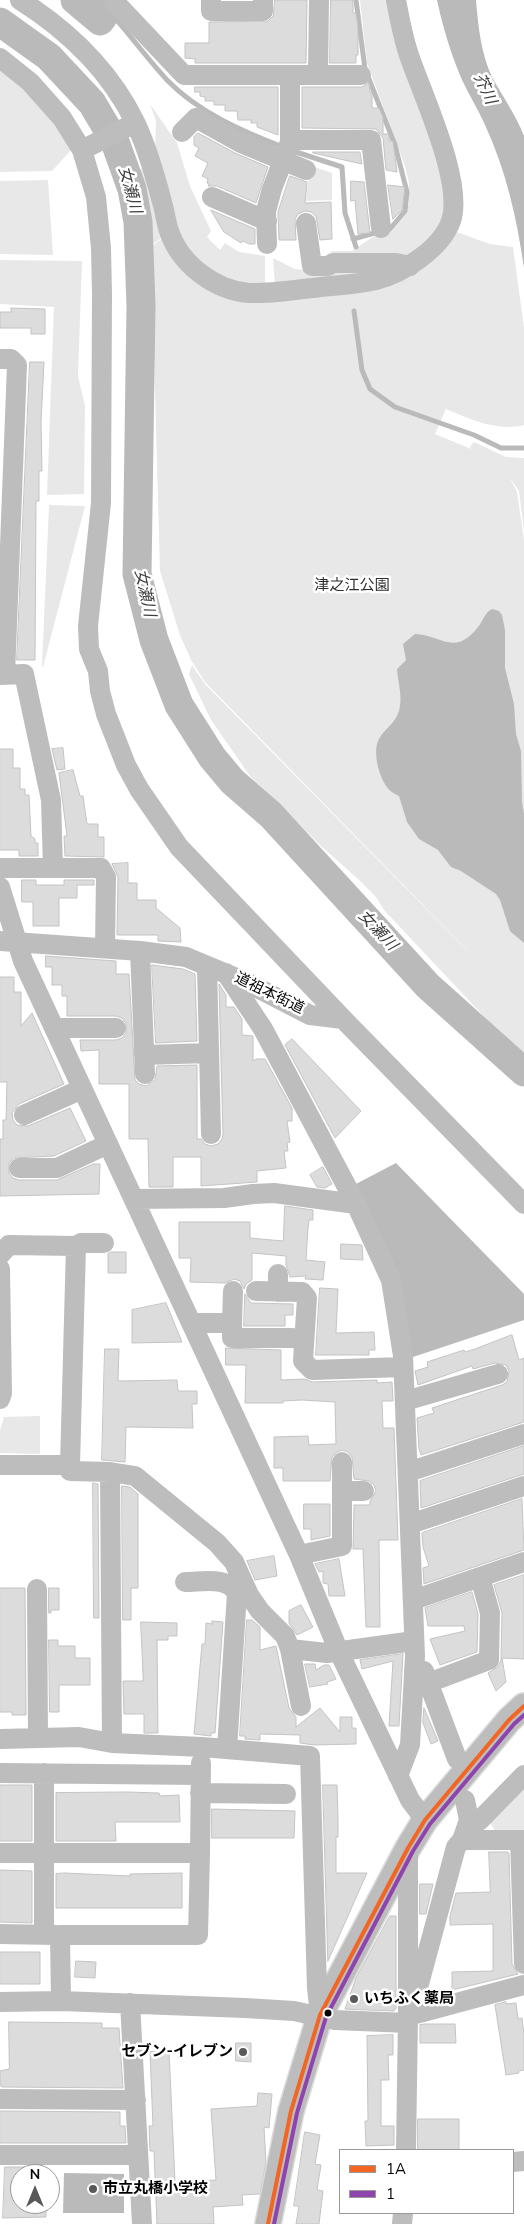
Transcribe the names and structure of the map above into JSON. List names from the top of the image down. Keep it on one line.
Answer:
{"streets":{"street":["道祖本街道"]},"water":["芥川","女瀬川"],"parks":["津之江公園"],"places":["いちふく薬局","セブン-イレブン","市立丸橋小学校"],"lines":["transit line 1A","transit line 1"],"legend":["1A","1"],"north":"top"}
